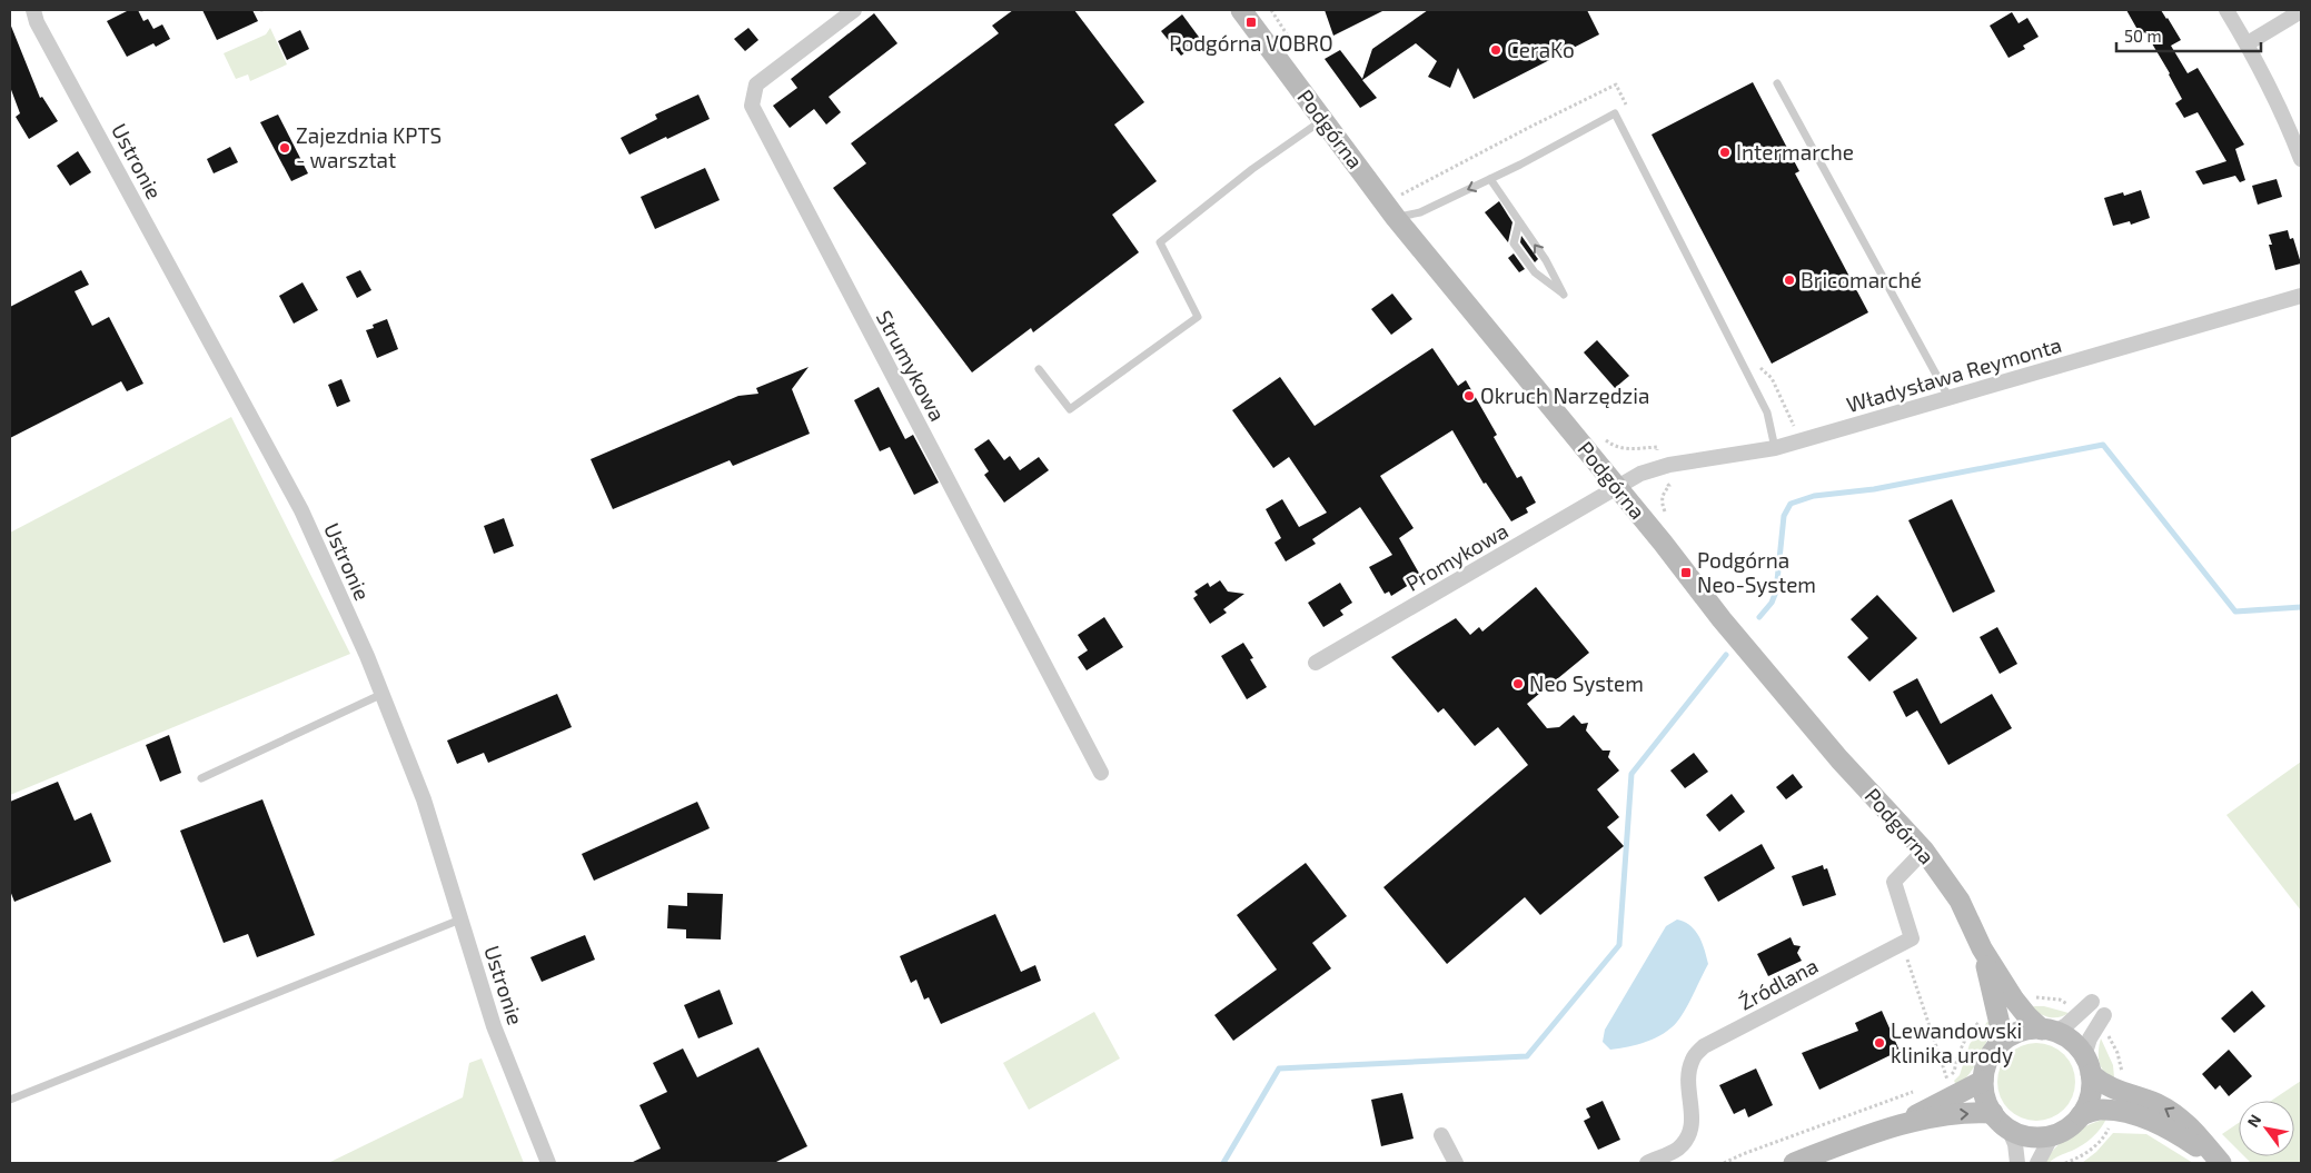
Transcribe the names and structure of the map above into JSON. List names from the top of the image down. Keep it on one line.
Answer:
{"streets":{"main road":["Podgórna"],"street":["Ustronie","Strumykowa","Władysława Reymonta","Promykowa","Źródlana"]},"crossings":[["Podgórna","Władysława Reymonta"],["Podgórna","Promykowa"],["Władysława Reymonta","Promykowa"]],"places":{"transit":["Podgórna VOBRO","Podgórna Neo-System"],"other":["CeraKo","Zajezdnia KPTS - warsztat","Intermarche","Bricomarché","Okruch Narzędzia","Neo System","Lewandowski klinika urody"]},"scale_bar":"50 m","north":"top left"}
